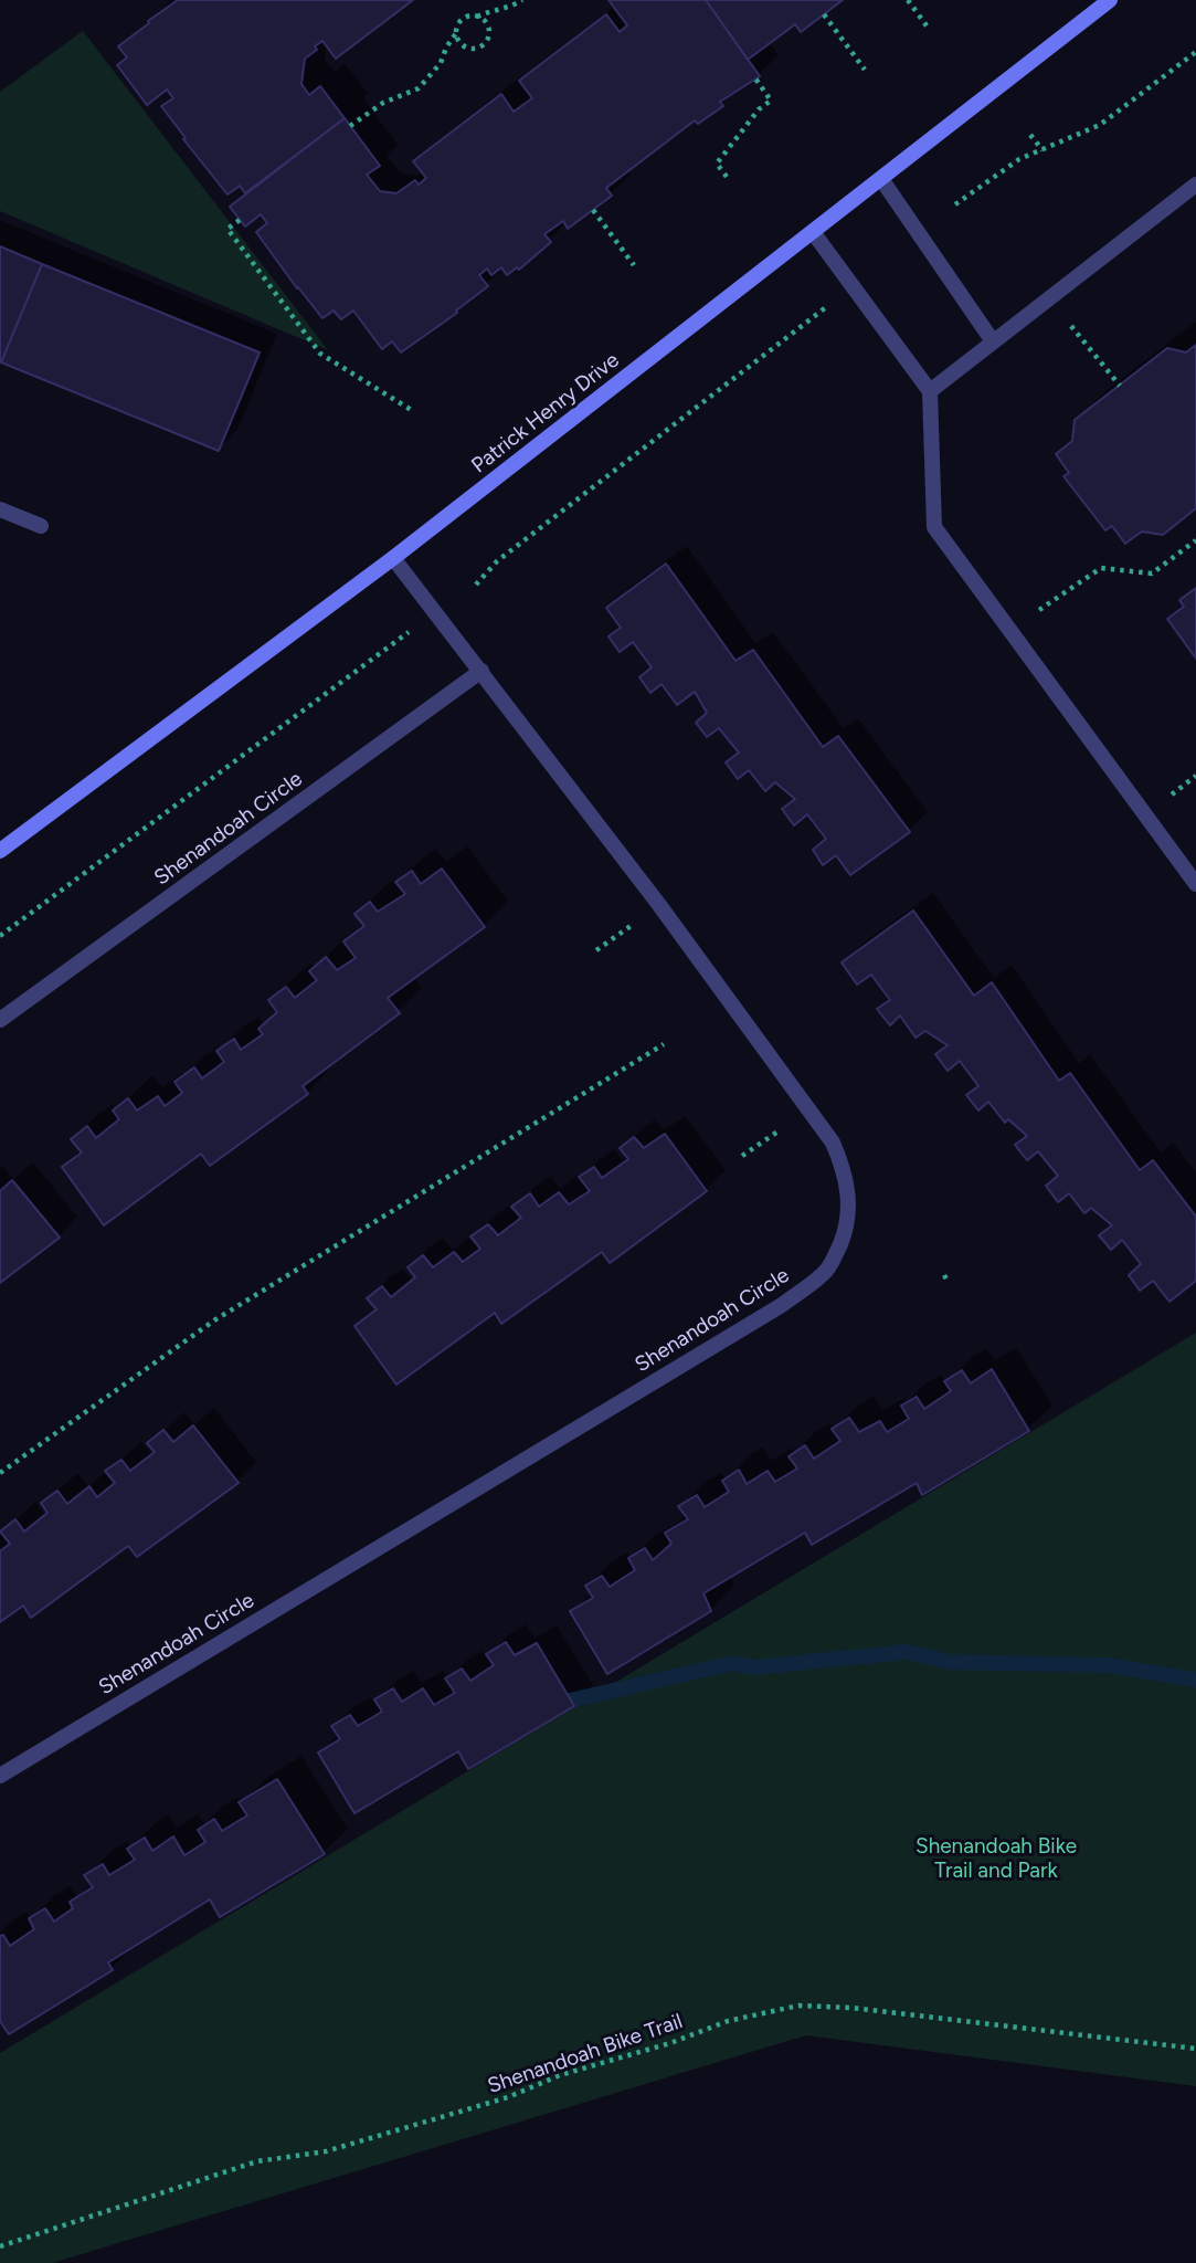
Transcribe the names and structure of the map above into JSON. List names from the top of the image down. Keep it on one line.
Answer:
{"streets":{"main road":["Patrick Henry Drive"],"street":["Shenandoah Circle"],"path":["Shenandoah Bike Trail"]},"crossings":[["Patrick Henry Drive","Shenandoah Circle"]],"parks":["Shenandoah Bike Trail and Park"]}
